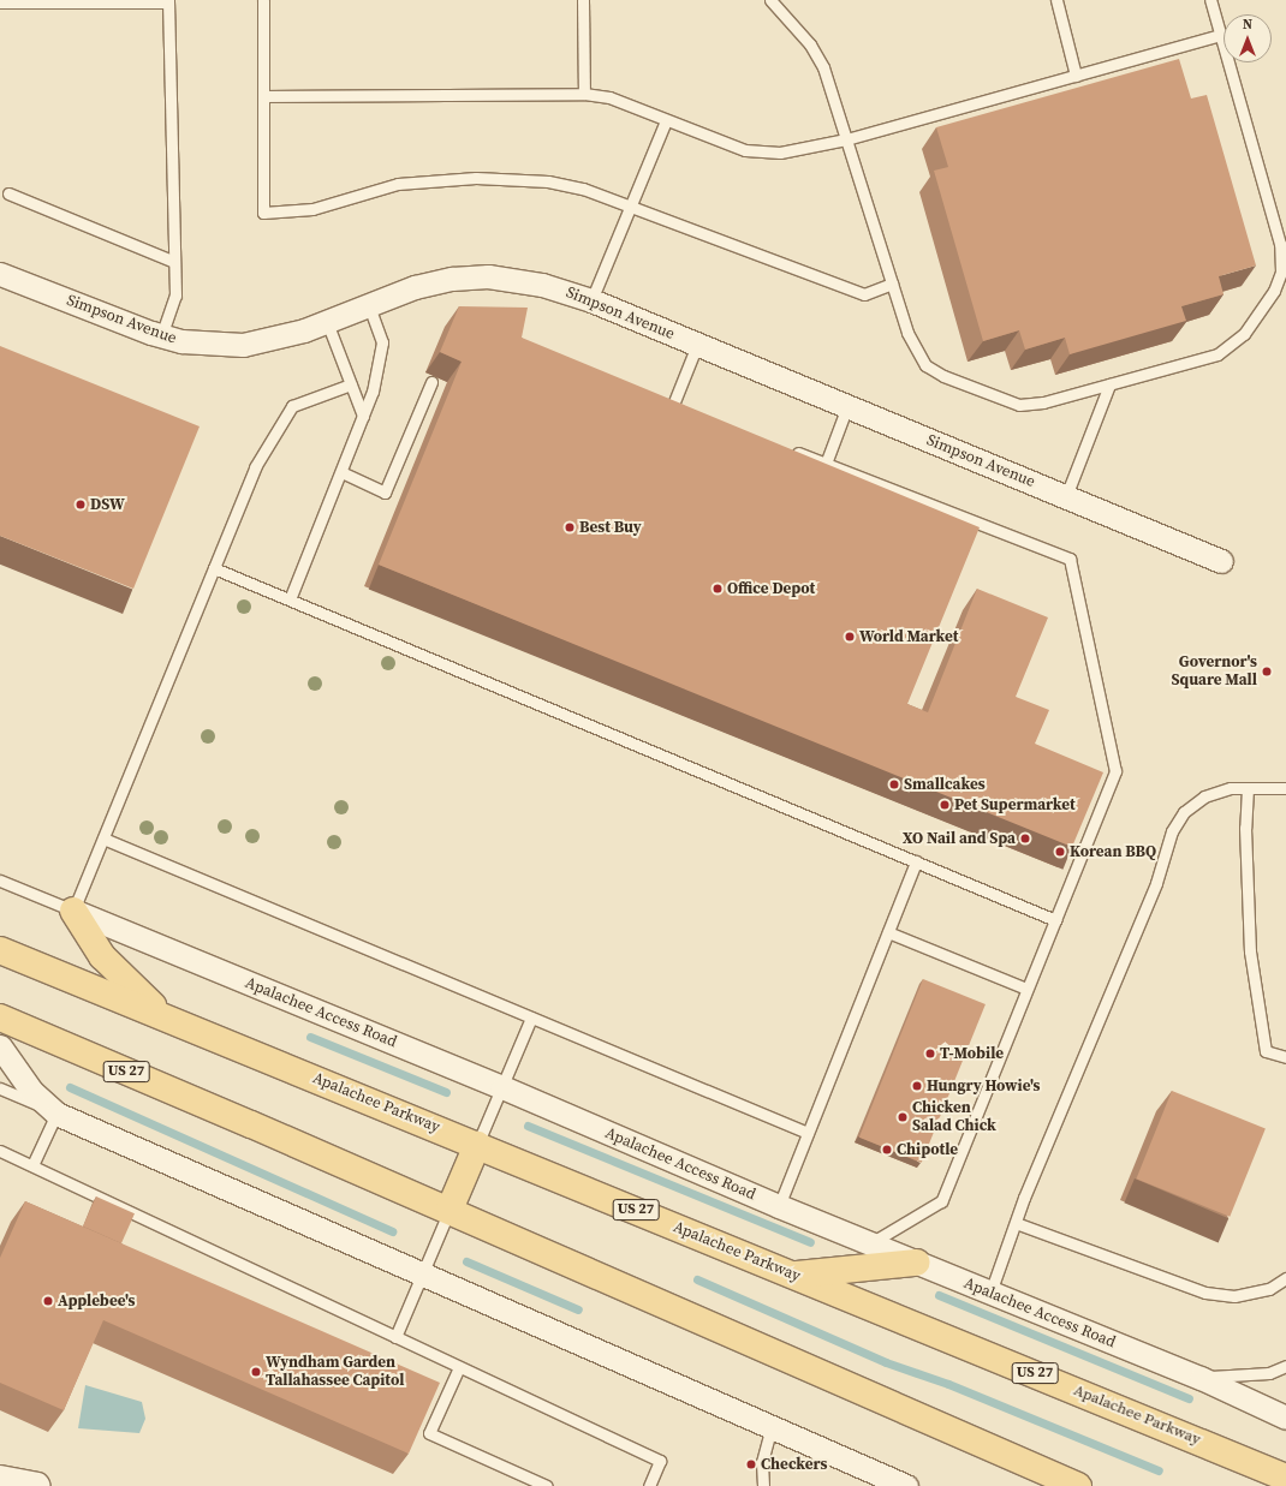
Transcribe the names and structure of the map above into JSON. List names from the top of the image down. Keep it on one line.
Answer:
{"streets":{"main road":["US 27","Apalachee Parkway"],"street":["Simpson Avenue","Apalachee Access Road"]},"places":["DSW","Best Buy","Office Depot","World Market","Governor's Square Mall","Smallcakes","Pet Supermarket","XO Nail and Spa","Korean BBQ","T-Mobile","Hungry Howie's","Chicken Salad Chick","Chipotle","Applebee's","Wyndham Garden Tallahassee Capitol","Checkers"],"north":"top"}
